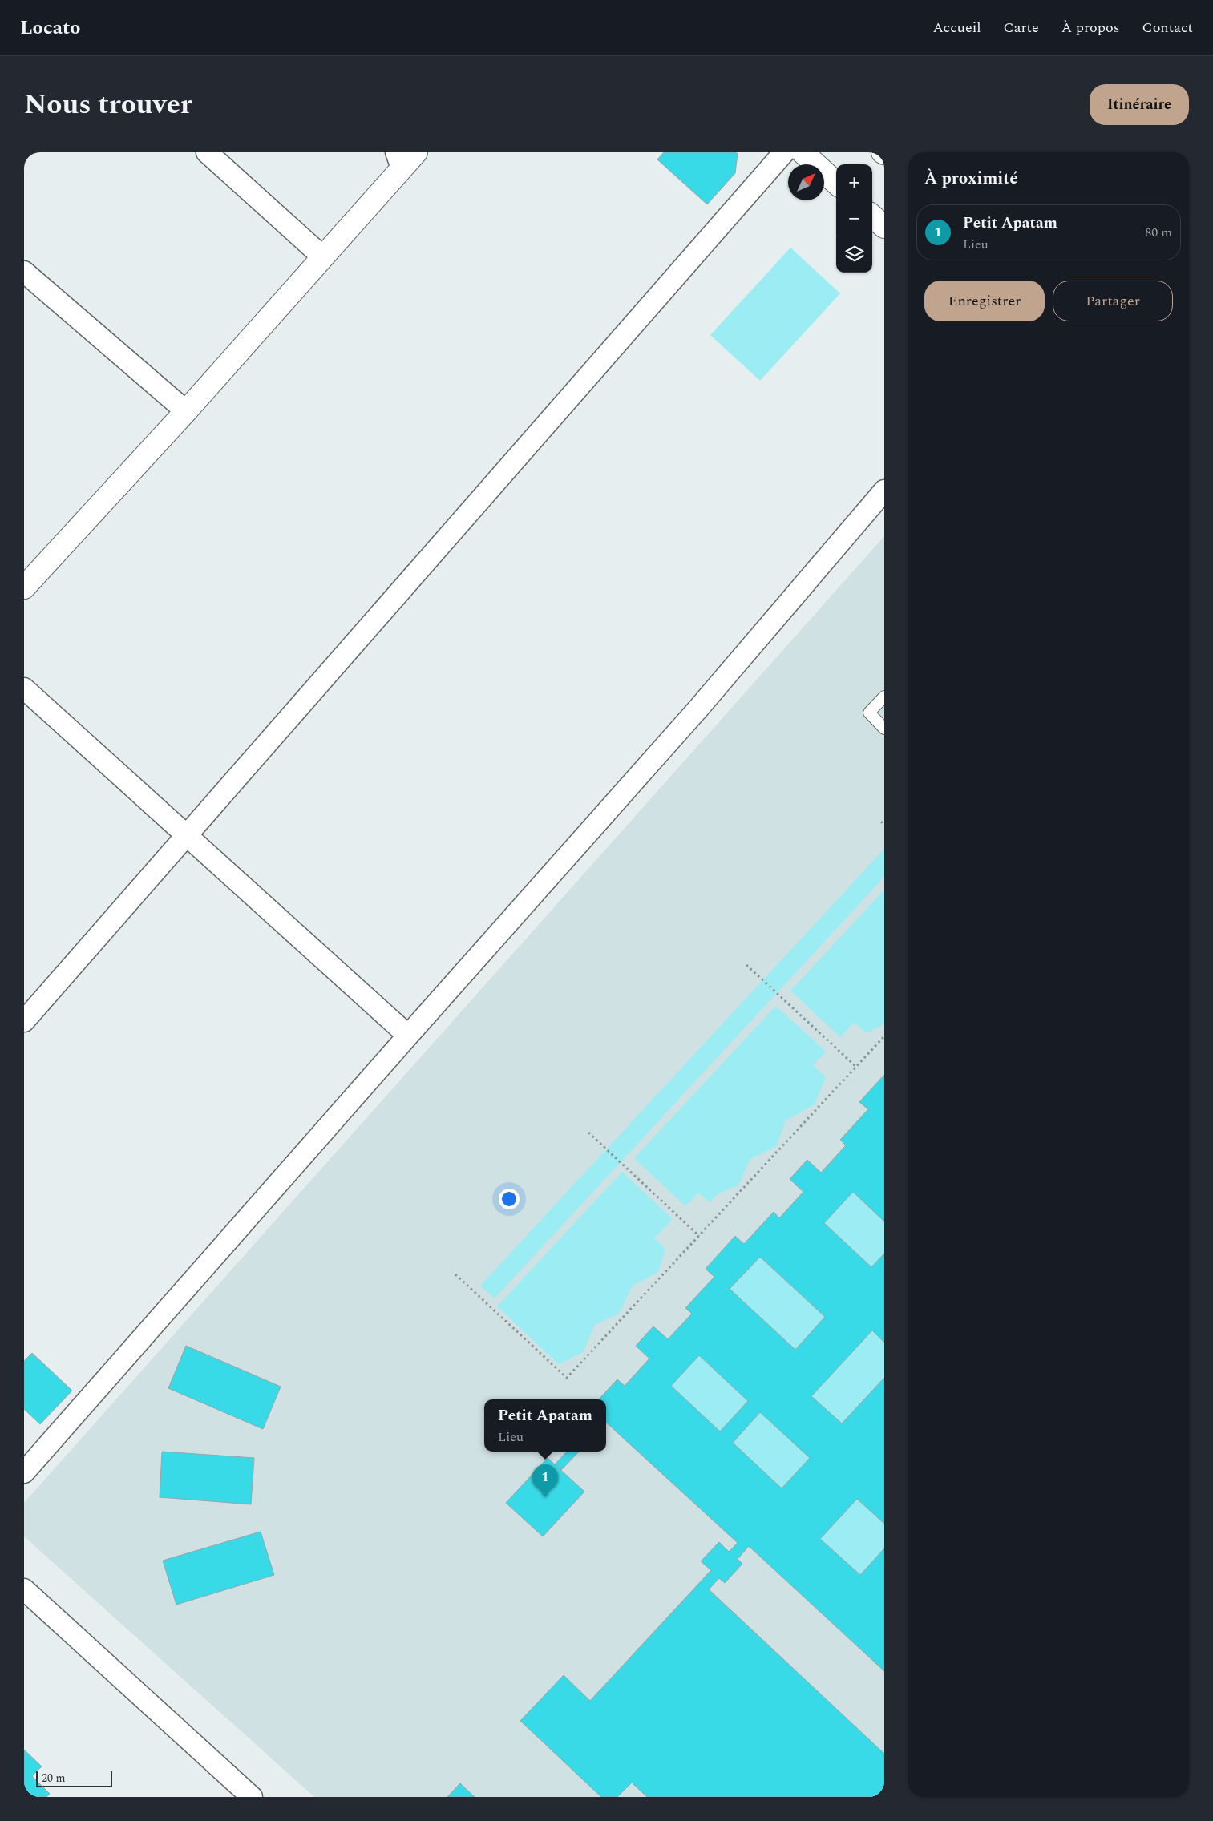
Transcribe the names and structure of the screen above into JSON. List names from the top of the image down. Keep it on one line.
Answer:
{"scale_bar":"20 m","north":"top right","page":{"header":"Locato","nav":["Accueil","Carte","À propos","Contact"],"title":"Nous trouver","buttons":["Itinéraire",["Enregistrer","Partager"]],"heading":"À proximité","map_buttons":["+","−"],"list":[{"mark":"1","name":"Petit Apatam","note":"Lieu","value":"80 m"}],"popup":["Petit Apatam","Lieu"],"pins":"1","scale":"20 m"}}
